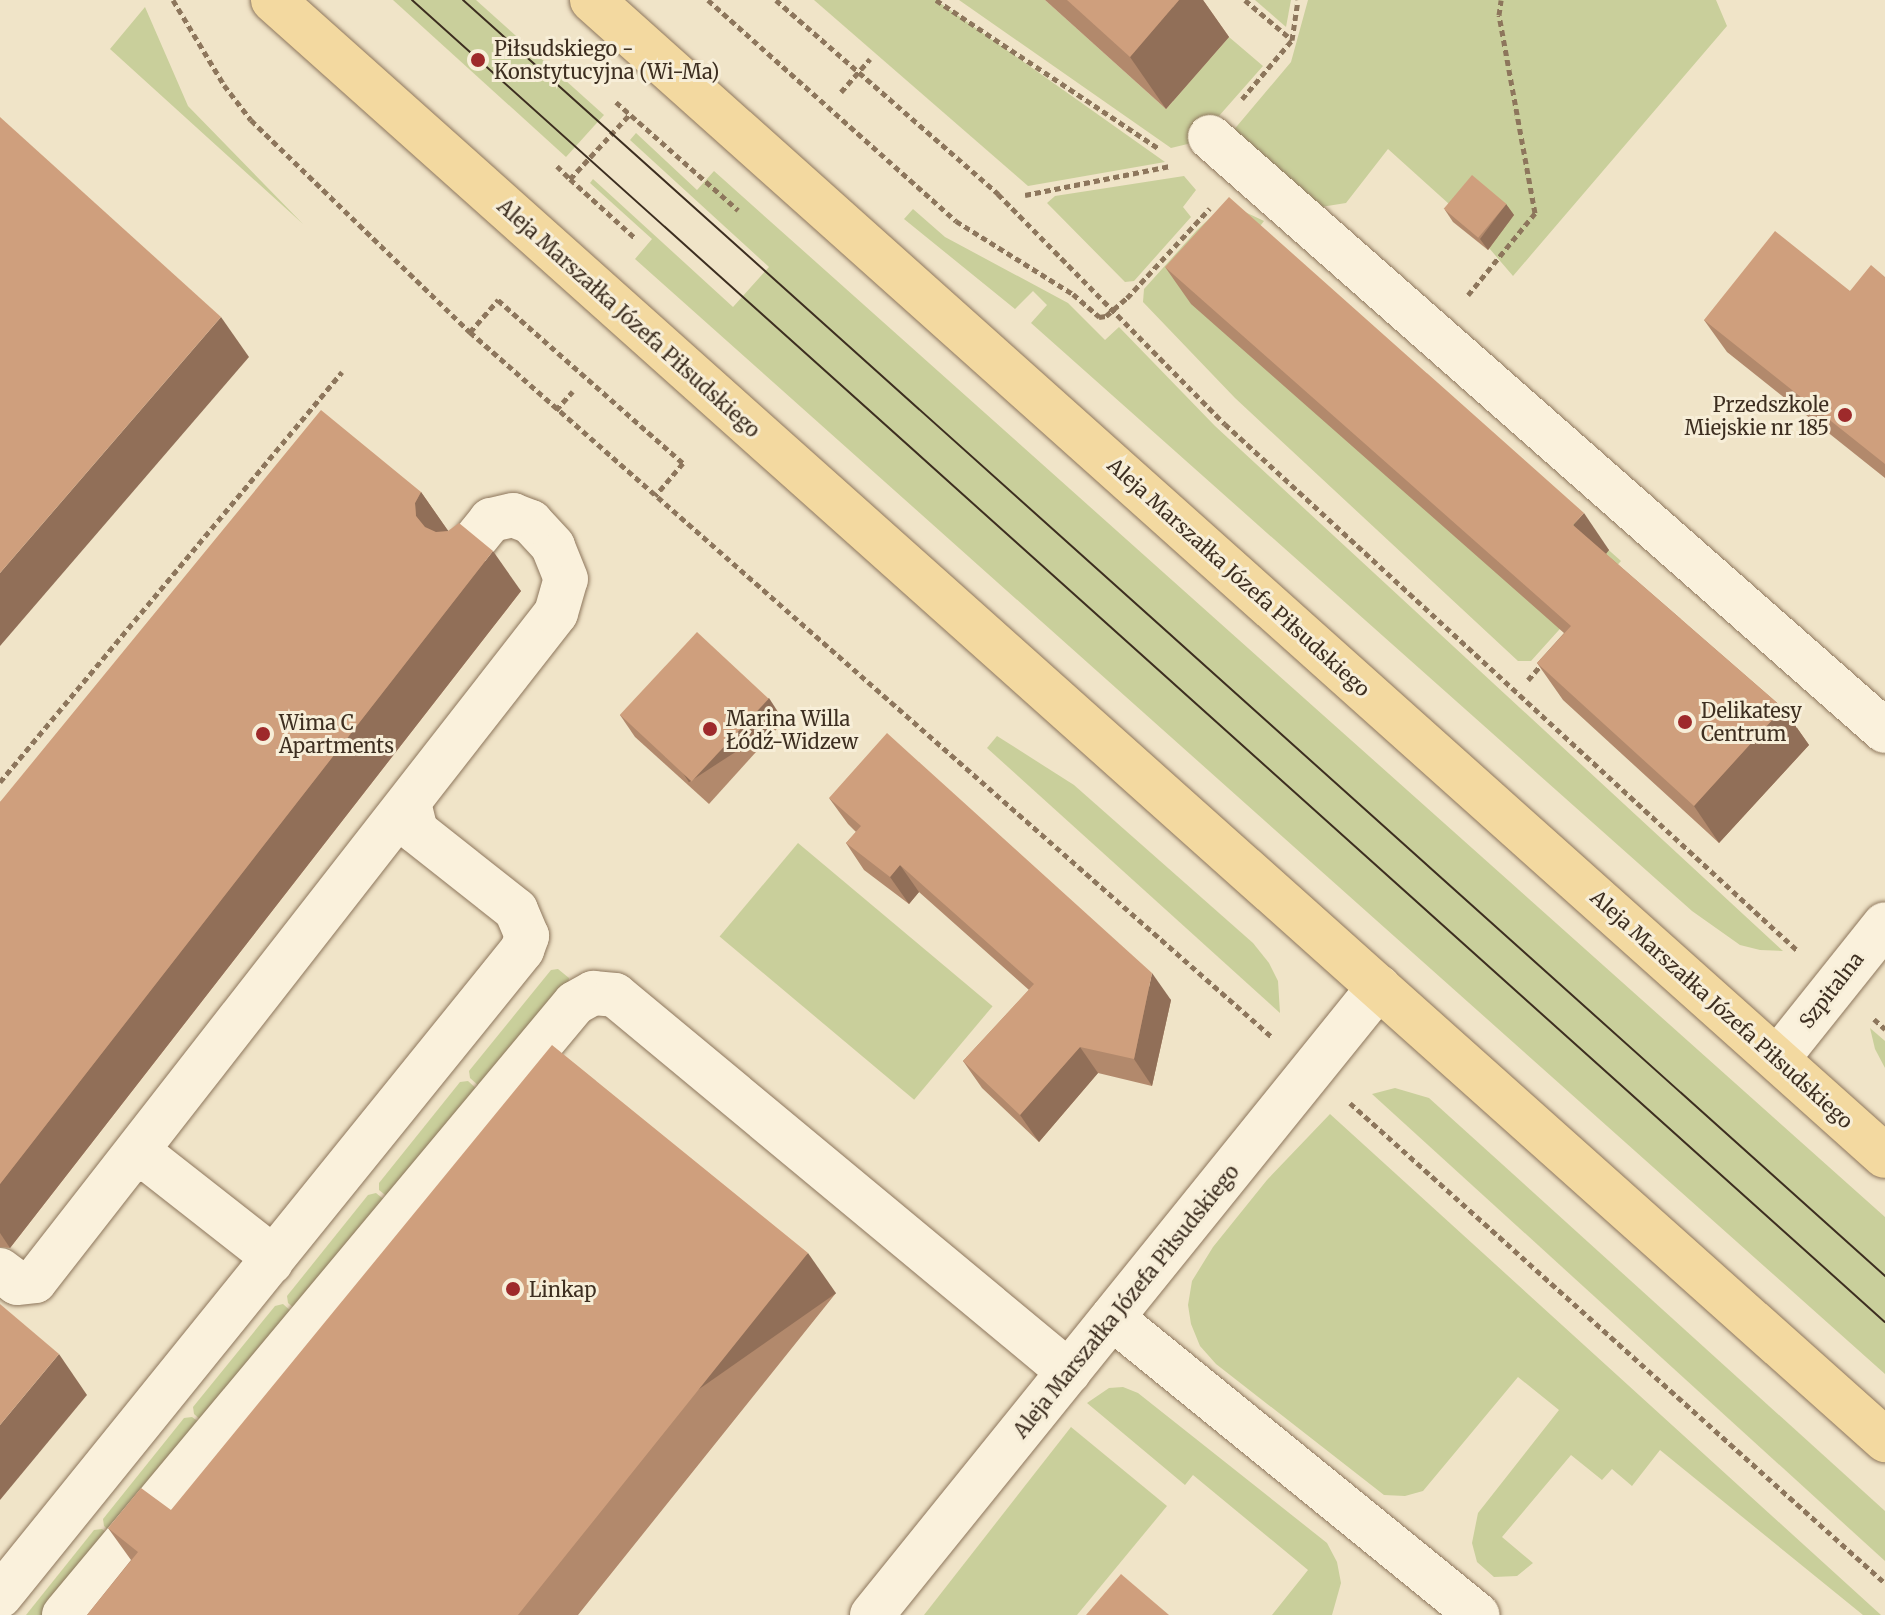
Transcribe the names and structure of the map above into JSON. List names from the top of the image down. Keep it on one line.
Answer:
{"streets":{"main road":["Aleja Marszałka Józefa Piłsudskiego"],"street":["Szpitalna"]},"crossings":[["Aleja Marszałka Józefa Piłsudskiego","Szpitalna"]],"places":["Piłsudskiego - Konstytucyjna (Wi-Ma)","Przedszkole Miejskie nr 185","Delikatesy Centrum","Marina Willa Łódź-Widzew","Wima C Apartments","Linkap"]}
